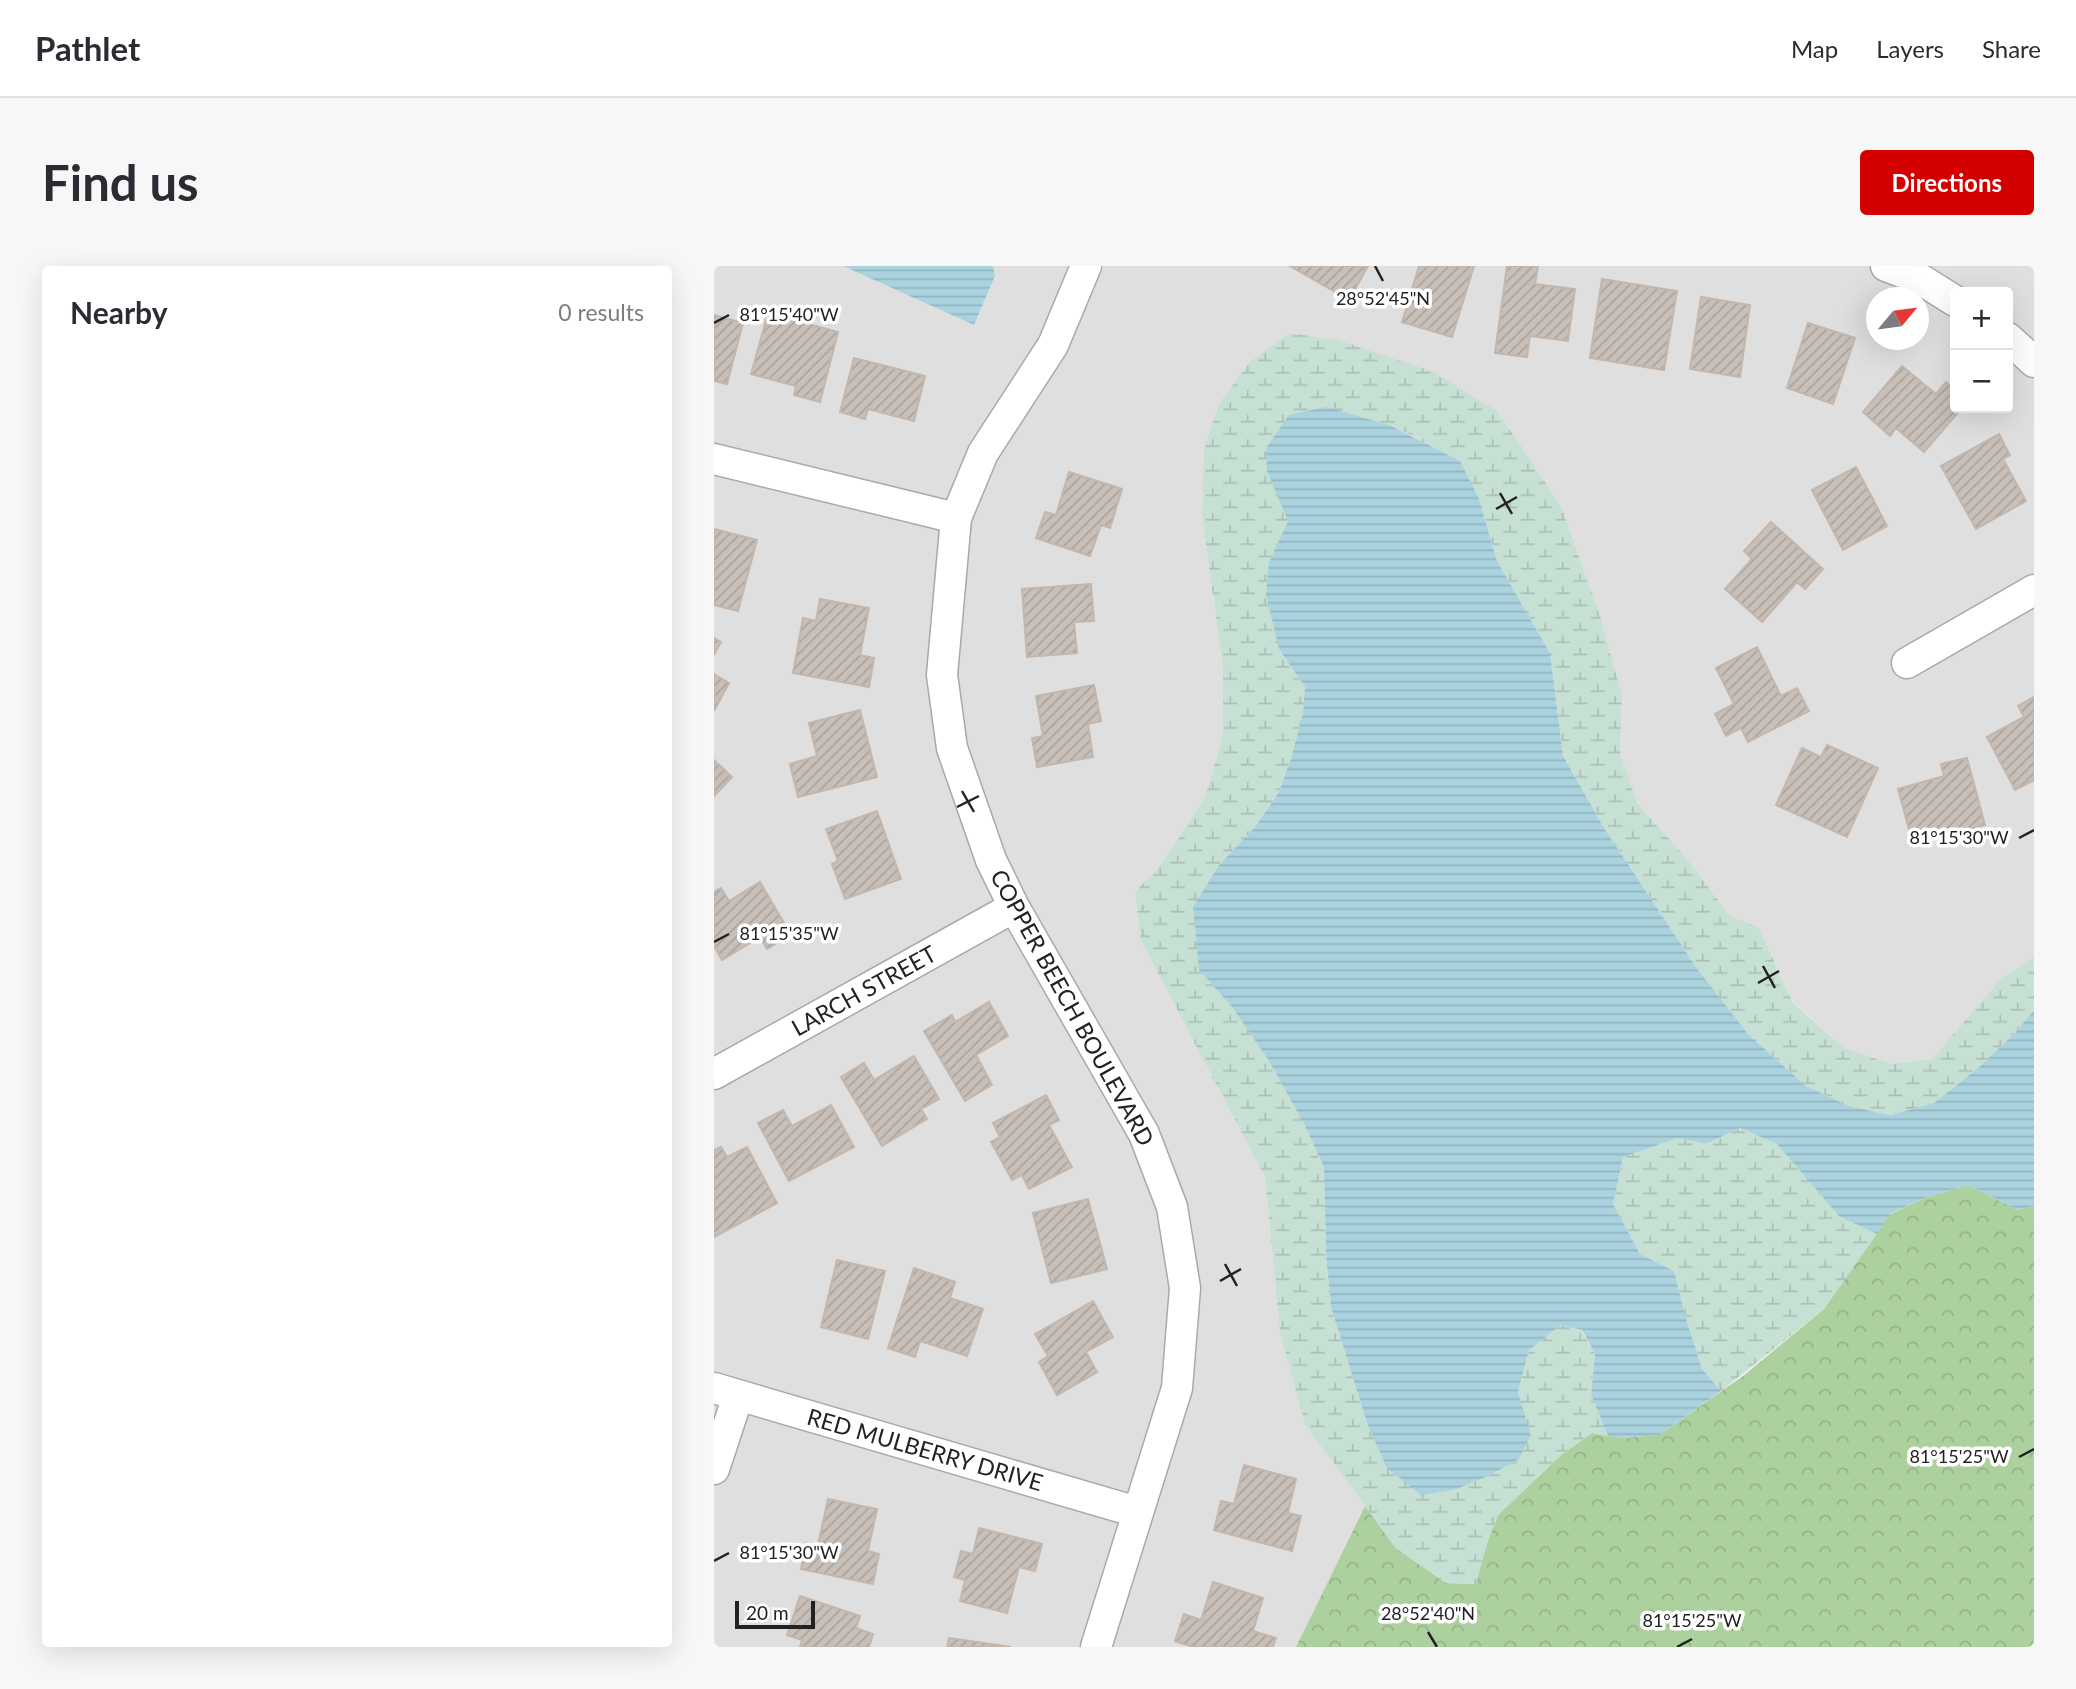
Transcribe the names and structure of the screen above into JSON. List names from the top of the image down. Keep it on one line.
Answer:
{"streets":{"street":["LARCH STREET","COPPER BEECH BOULEVARD","RED MULBERRY DRIVE"]},"crossings":[["LARCH STREET","COPPER BEECH BOULEVARD"],["COPPER BEECH BOULEVARD","RED MULBERRY DRIVE"]],"scale_bar":"20 m","north":"top right","page":{"header":"Pathlet","nav":["Map","Layers","Share"],"buttons":"Directions","title":"Find us","heading":["Nearby","0 results"],"map_buttons":["+","−"],"scale":"20 m"},"coordinates":["28°52'45\"N","81°15'40\"W","81°15'30\"W","81°15'35\"W","81°15'25\"W","28°52'40\"N"]}
